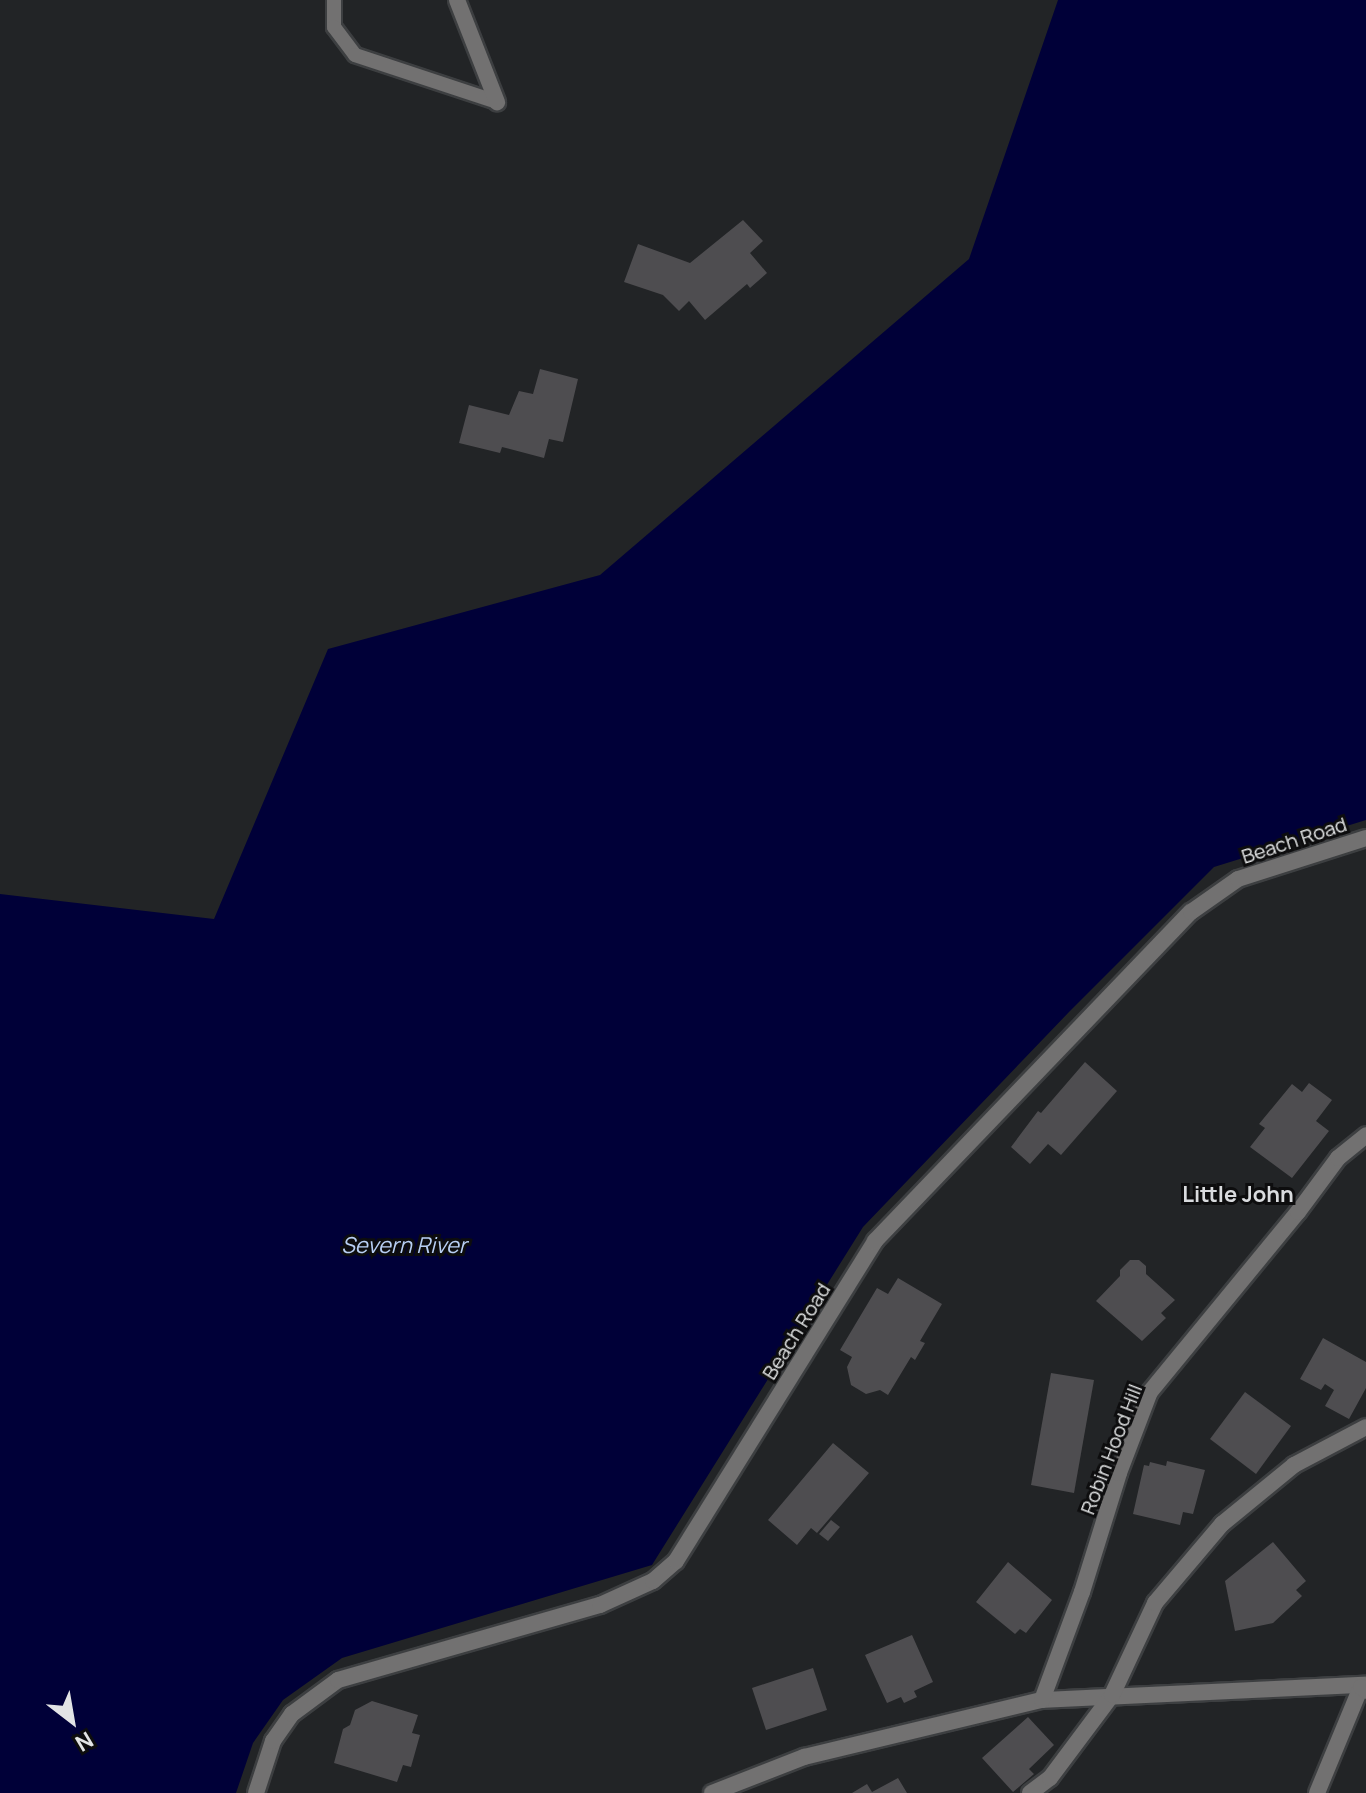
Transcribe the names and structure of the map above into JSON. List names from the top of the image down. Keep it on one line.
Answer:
{"streets":{"street":["Beach Road","Robin Hood Hill"]},"districts":["Little John"],"water":["Severn River"],"north":"bottom right"}
